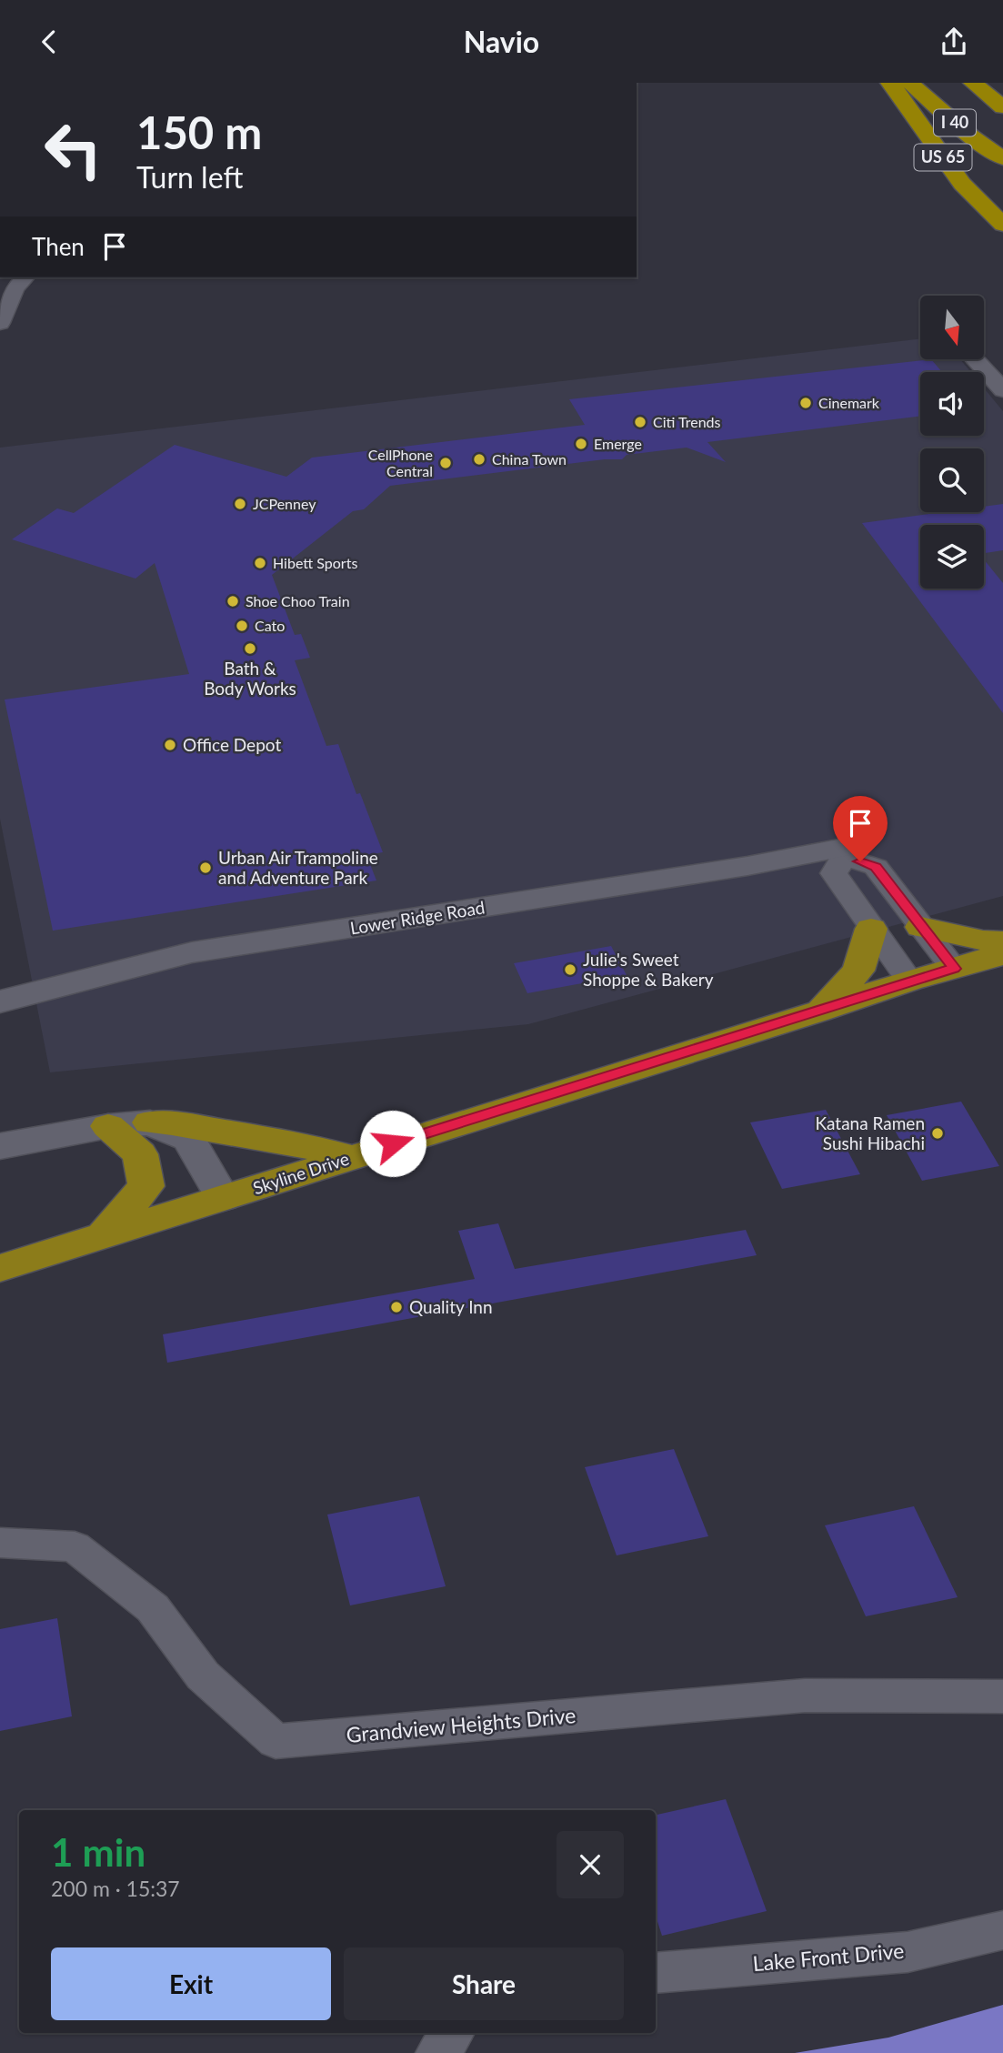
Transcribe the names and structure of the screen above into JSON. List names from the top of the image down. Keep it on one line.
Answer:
{"streets":{"highway":["I 40","US 65","Skyline Drive"],"street":["Lower Ridge Road","Grandview Heights Drive","Lake Front Drive"]},"places":["Cinemark","Citi Trends","Emerge","China Town","CellPhone Central","JCPenney","Hibett Sports","Shoe Choo Train","Cato","Bath & Body Works","Office Depot","Urban Air Trampoline and Adventure Park","Julie's Sweet Shoppe & Bakery","Katana Ramen Sushi Hibachi","Quality Inn"],"north":"bottom","page":{"header":"Navio","turn":["150 m","Turn left"],"then":"Then","heading":["1 min","200 m · 15:37"],"buttons":["Exit","Share"]}}
